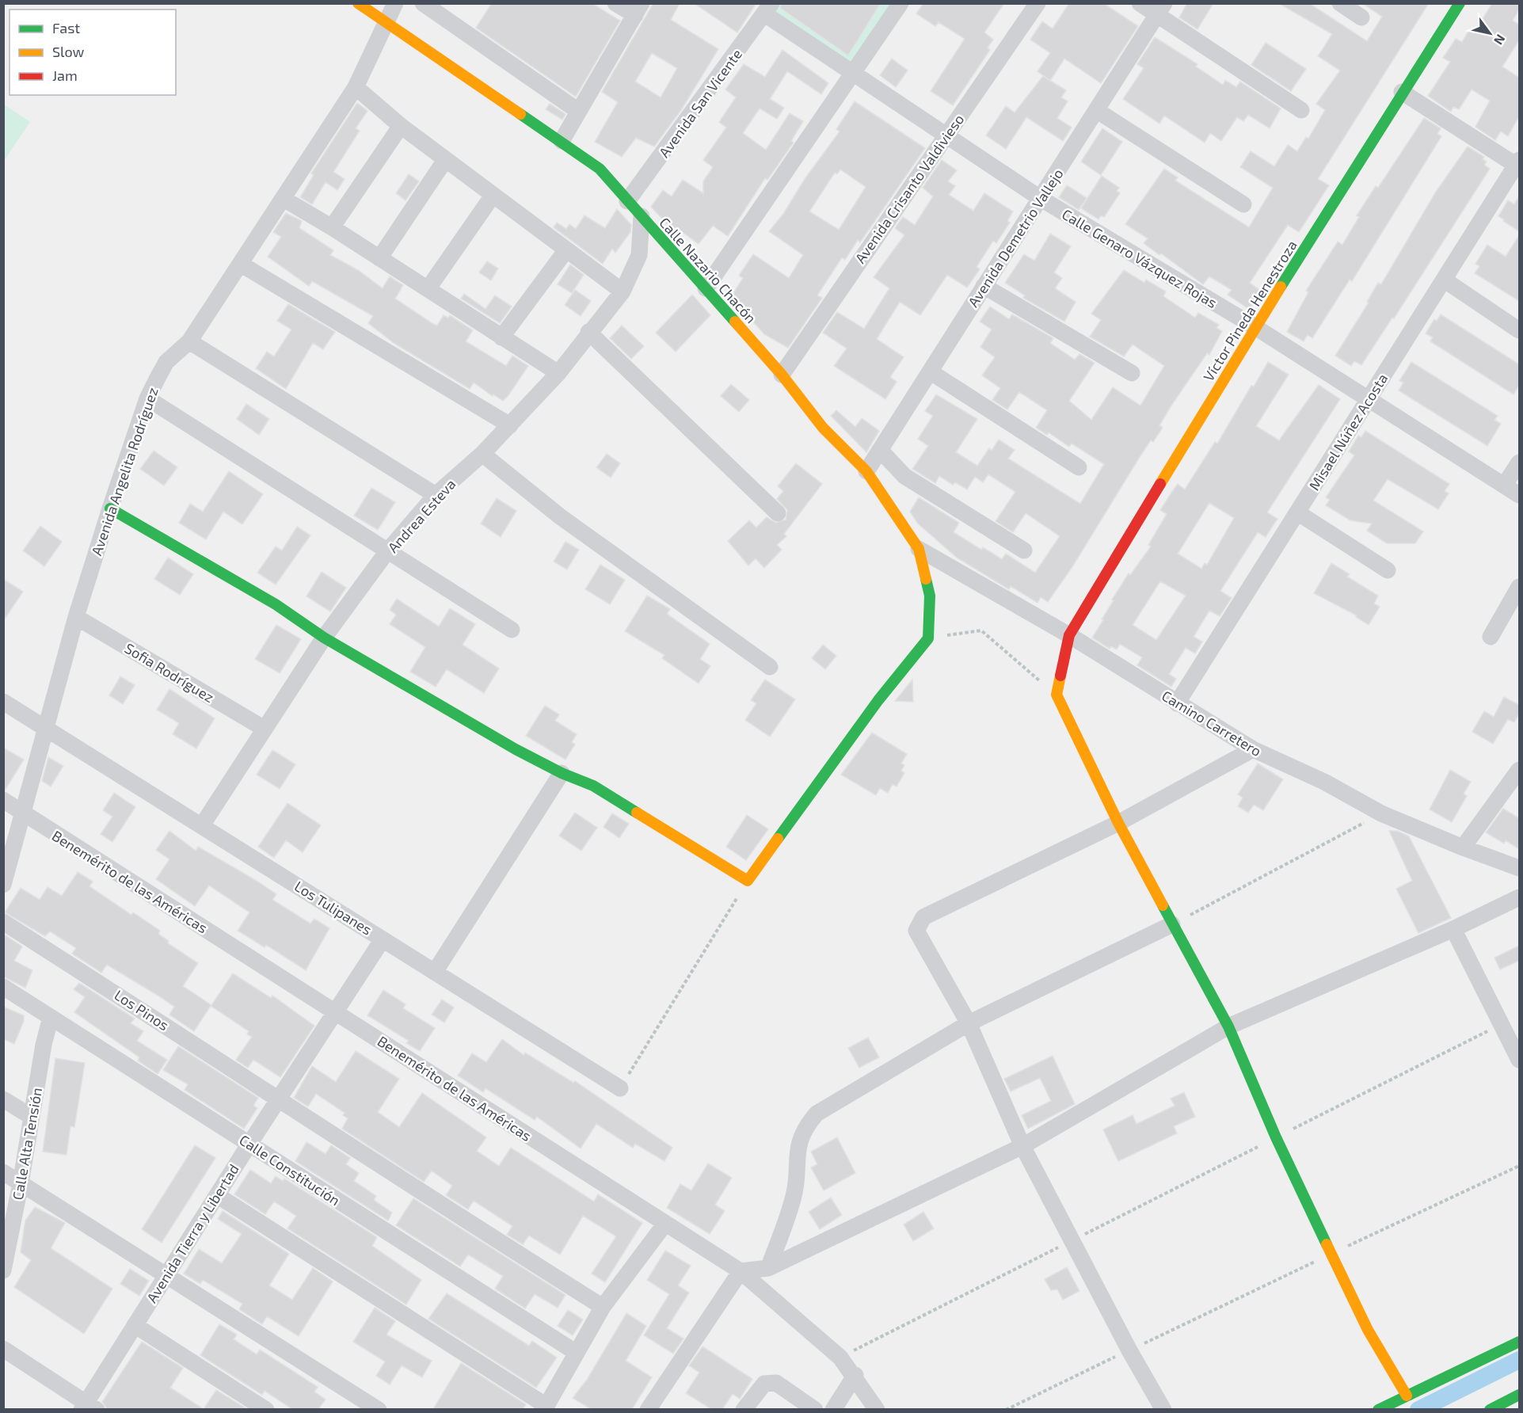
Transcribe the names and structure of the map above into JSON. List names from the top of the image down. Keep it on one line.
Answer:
{"streets":{"street":["Avenida San Vicente","Avenida Crisanto Valdivieso","Avenida Demetrio Vallejo","Calle Genaro Vázquez Rojas","Calle Nazario Chacón","Víctor Pineda Henestroza","Misael Núñez Acosta","Avenida Angelita Rodríguez","Andrea Esteva","Sofia Rodríguez","Camino Carretero","Benemérito de las Américas","Los Tulipanes","Los Pinos","Calle Alta Tensión","Calle Constitución","Avenida Tierra y Libertad"]},"crossings":[["Avenida San Vicente","Calle Genaro Vázquez Rojas"],["Avenida San Vicente","Calle Nazario Chacón"],["Avenida Crisanto Valdivieso","Calle Genaro Vázquez Rojas"],["Avenida Crisanto Valdivieso","Calle Nazario Chacón"],["Avenida Demetrio Vallejo","Calle Genaro Vázquez Rojas"],["Avenida Demetrio Vallejo","Calle Nazario Chacón"],["Calle Genaro Vázquez Rojas","Víctor Pineda Henestroza"],["Calle Genaro Vázquez Rojas","Misael Núñez Acosta"],["Calle Nazario Chacón","Avenida Angelita Rodríguez"],["Calle Nazario Chacón","Andrea Esteva"],["Calle Nazario Chacón","Camino Carretero"],["Víctor Pineda Henestroza","Camino Carretero"],["Misael Núñez Acosta","Camino Carretero"],["Avenida Angelita Rodríguez","Sofia Rodríguez"],["Avenida Angelita Rodríguez","Benemérito de las Américas"],["Avenida Angelita Rodríguez","Los Tulipanes"],["Andrea Esteva","Sofia Rodríguez"],["Andrea Esteva","Los Tulipanes"],["Benemérito de las Américas","Avenida Tierra y Libertad"],["Los Tulipanes","Avenida Tierra y Libertad"],["Los Pinos","Avenida Tierra y Libertad"],["Calle Alta Tensión","Calle Constitución"],["Calle Constitución","Avenida Tierra y Libertad"]],"legend":["Fast","Slow","Jam"],"north":"bottom right"}
